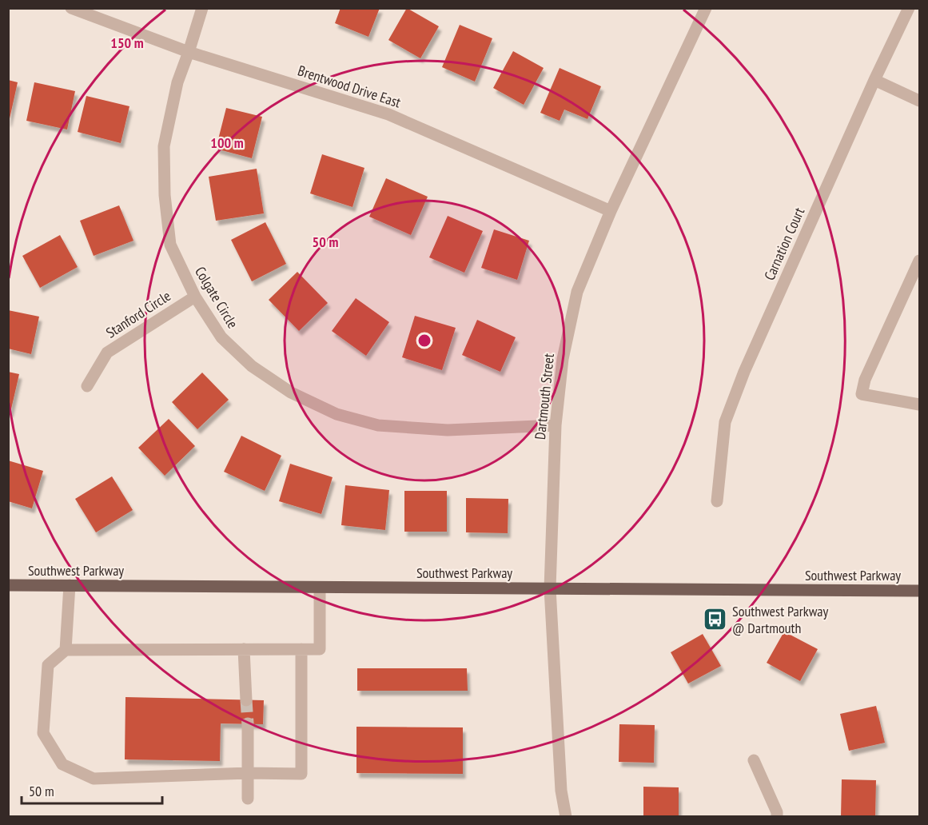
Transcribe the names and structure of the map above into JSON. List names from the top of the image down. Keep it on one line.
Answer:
{"streets":{"main road":["Southwest Parkway"],"street":["Brentwood Drive East","Carnation Court","Colgate Circle","Stanford Circle","Dartmouth Street"]},"crossings":[["Brentwood Drive East","Colgate Circle"],["Brentwood Drive East","Dartmouth Street"],["Colgate Circle","Stanford Circle"],["Colgate Circle","Dartmouth Street"],["Dartmouth Street","Southwest Parkway"]],"places":{"bus stop":["Southwest Parkway @ Dartmouth"]},"scale_bar":"50 m","rings":["150 m","100 m","50 m"]}
